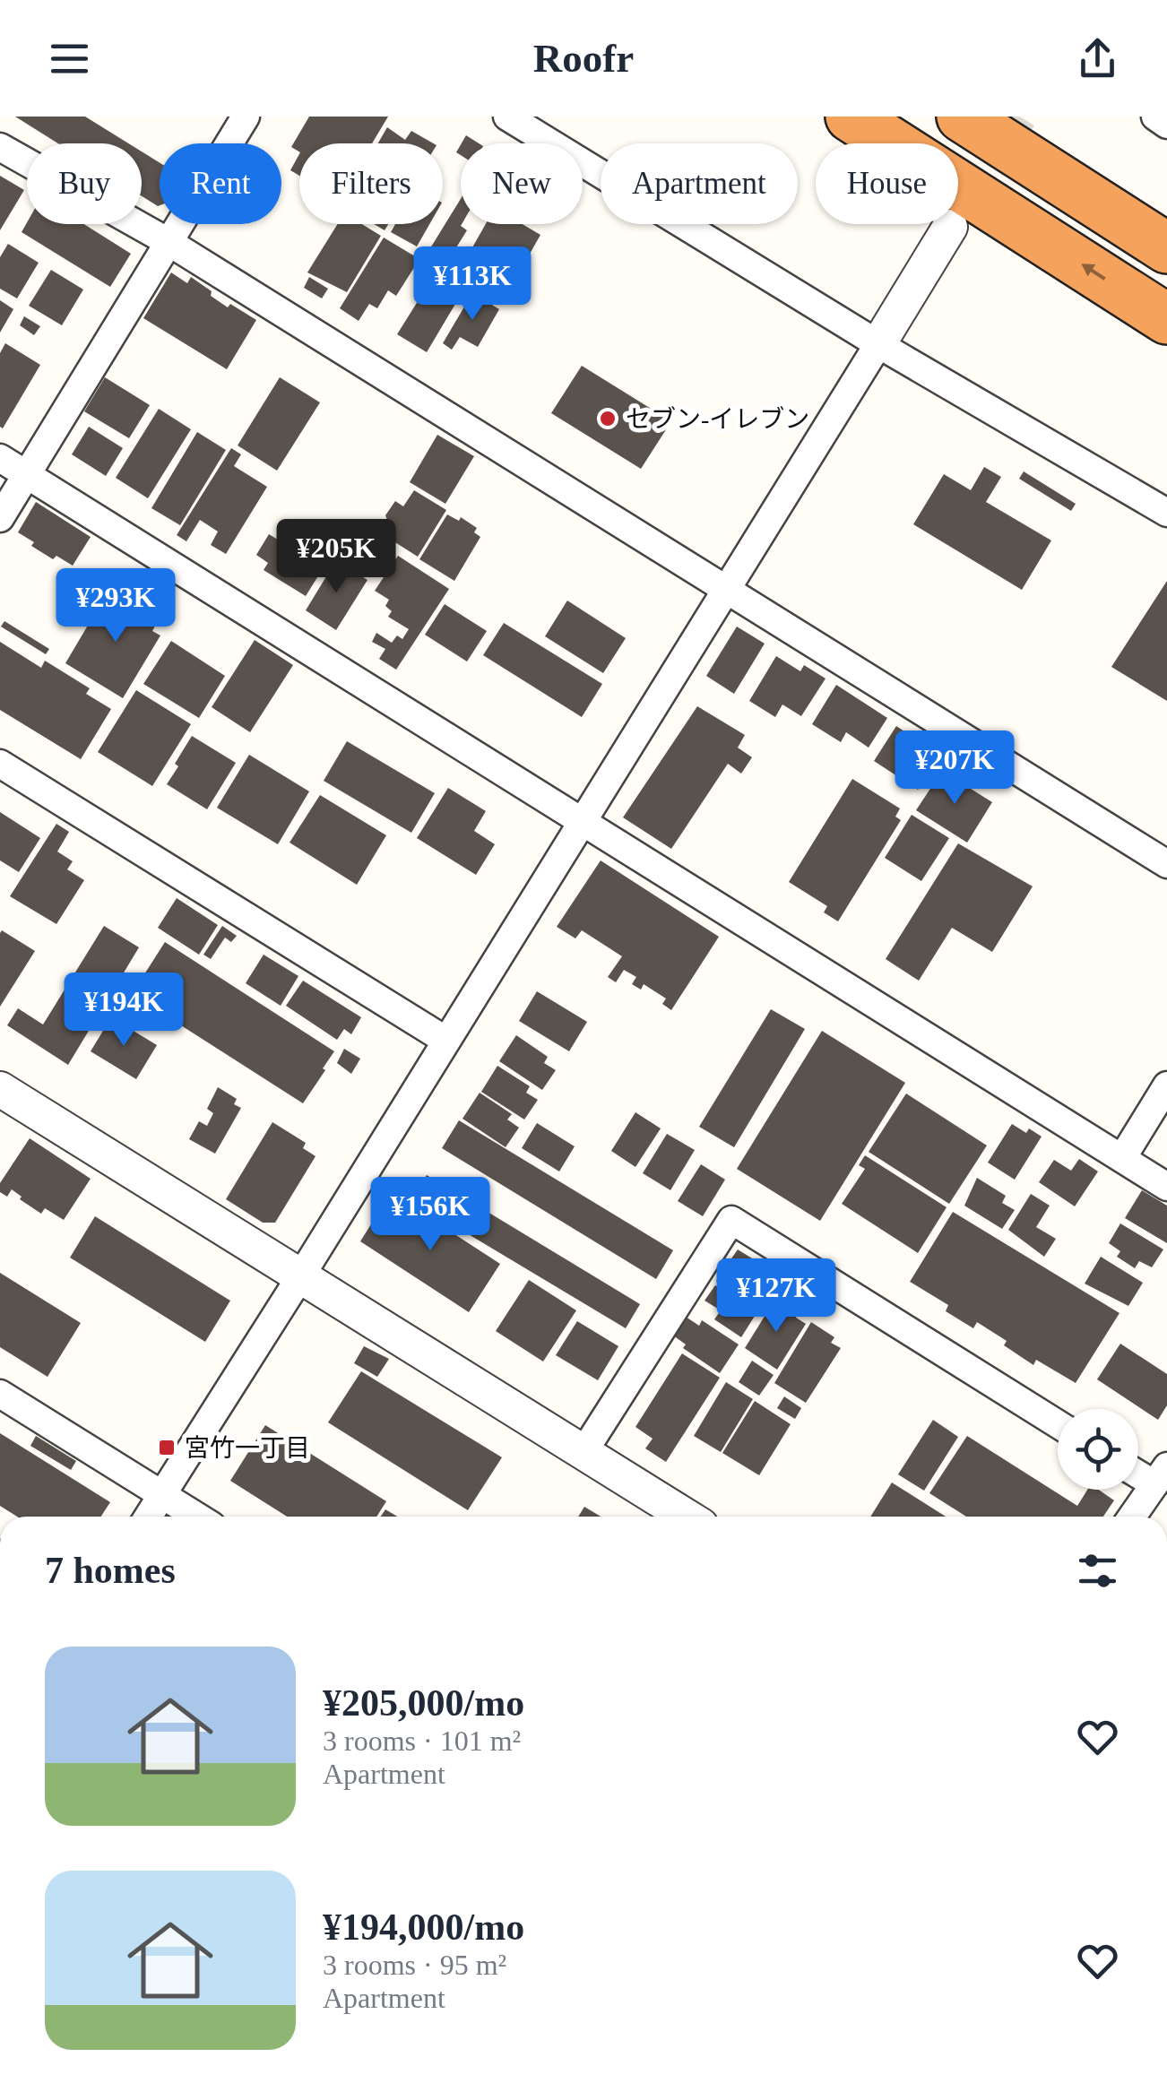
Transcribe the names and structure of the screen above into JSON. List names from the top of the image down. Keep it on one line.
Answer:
{"places":{"other":["セブン-イレブン"],"transit":["宮竹一丁目"]},"page":{"header":"Roofr","chip":["Buy","Rent","Filters","New","Apartment","House"],"price":["¥113K","¥205K","¥293K","¥207K","¥194K","¥156K","¥127K"],"heading":"7 homes","list":[{"name":"¥205,000/mo","note":"3 rooms · 101 m² · Apartment"},{"name":"¥194,000/mo","note":"3 rooms · 95 m² · Apartment"}]}}
